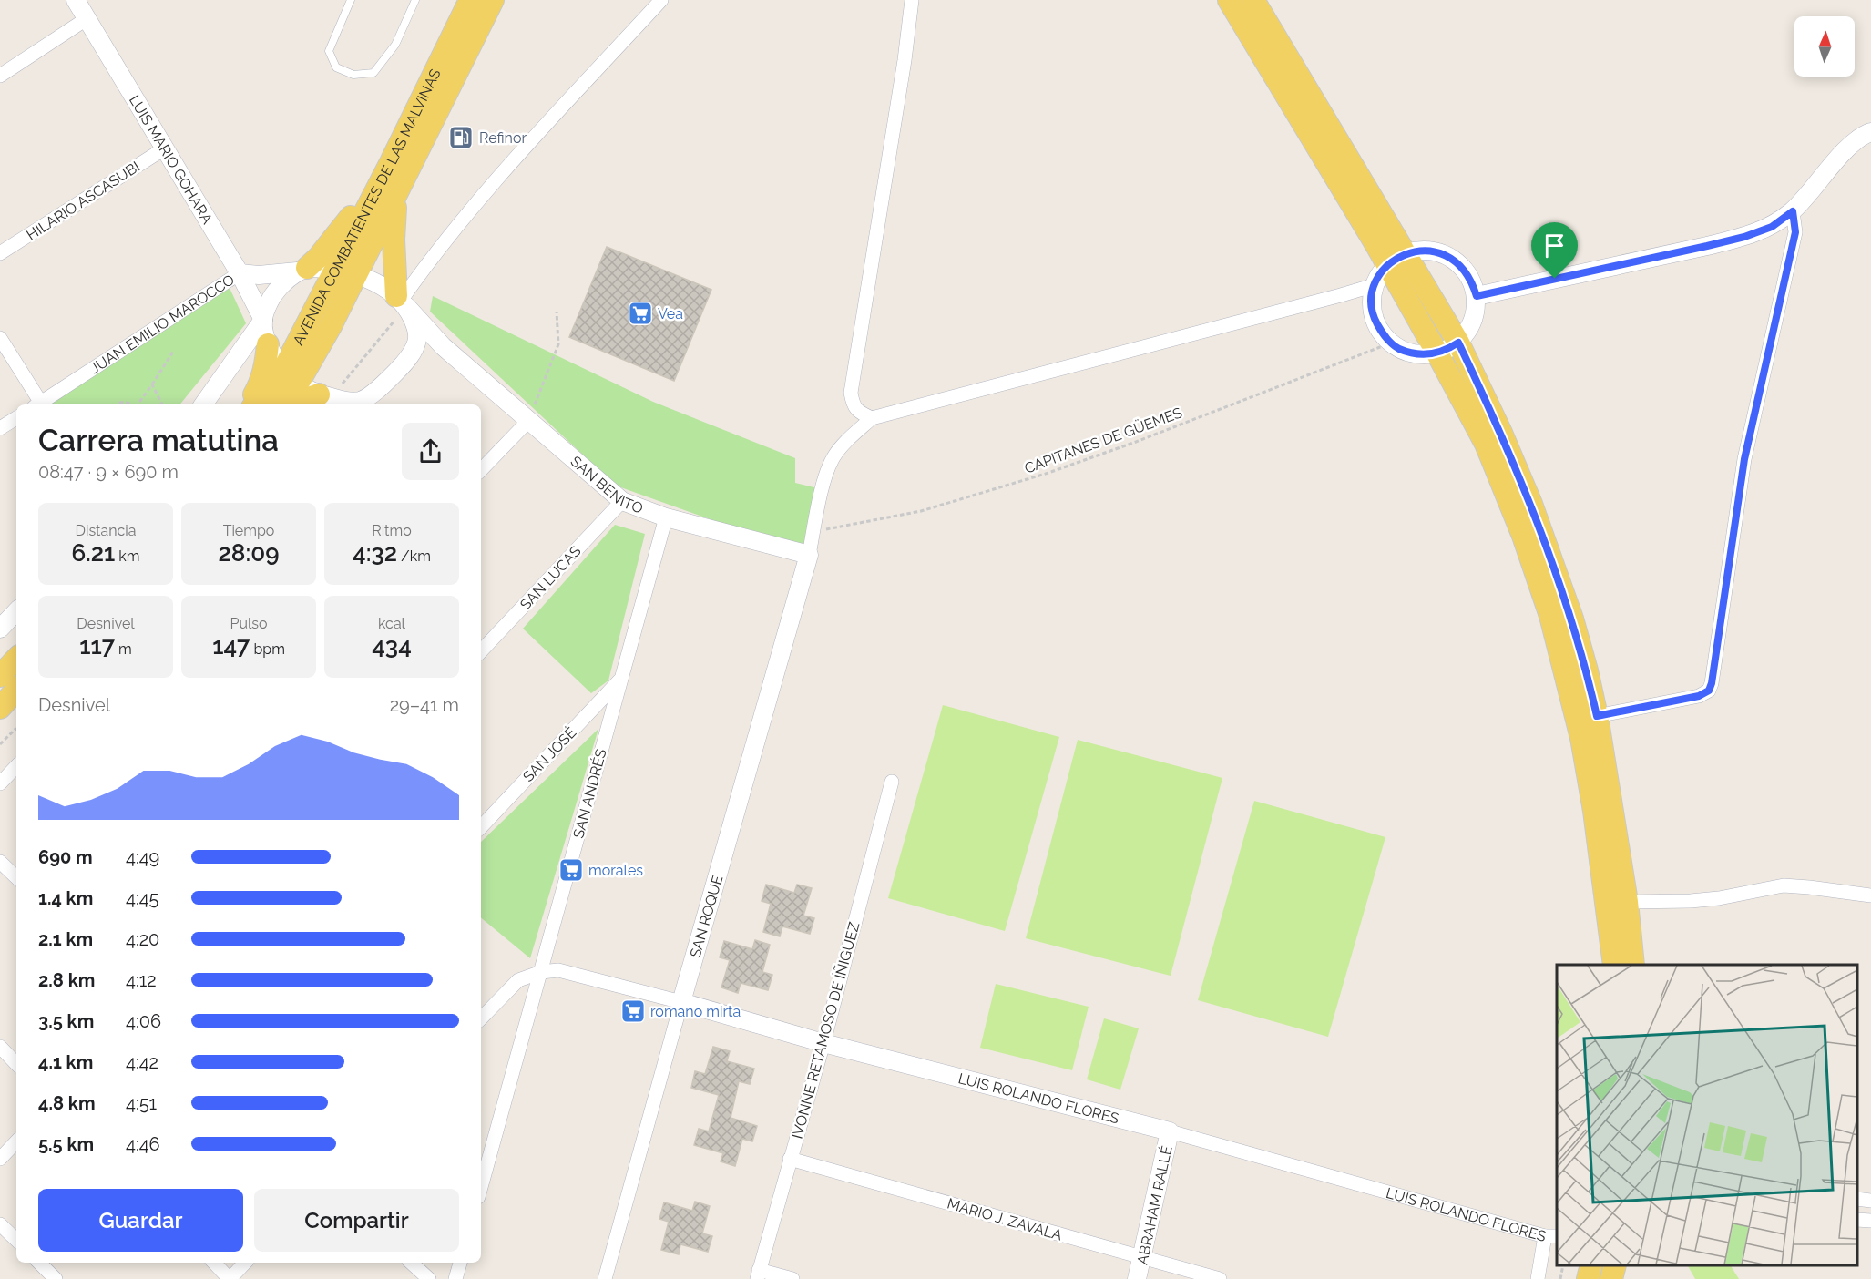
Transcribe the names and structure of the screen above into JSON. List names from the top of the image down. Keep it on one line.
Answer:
{"streets":{"main road":["AVENIDA COMBATIENTES DE LAS MALVINAS"],"street":["LUIS MARIO GOHARA","HILARIO ASCASUBI","JUAN EMILIO MAROCCO","SAN BENITO","SAN LUCAS","SAN JOSÉ","SAN ANDRÉS","SAN ROQUE","IVONNE RETAMOSO DE ÍÑIGUEZ","LUIS ROLANDO FLORES","ABRAHAM RALLÉ","MARIO J. ZAVALA"],"path":["CAPITANES DE GÜEMES"]},"crossings":[["LUIS MARIO GOHARA","HILARIO ASCASUBI"],["LUIS MARIO GOHARA","JUAN EMILIO MAROCCO"],["AVENIDA COMBATIENTES DE LAS MALVINAS","JUAN EMILIO MAROCCO"],["AVENIDA COMBATIENTES DE LAS MALVINAS","SAN BENITO"],["JUAN EMILIO MAROCCO","SAN BENITO"],["SAN BENITO","SAN LUCAS"],["SAN BENITO","SAN ANDRÉS"],["SAN BENITO","SAN ROQUE"],["SAN JOSÉ","SAN ANDRÉS"],["SAN ANDRÉS","LUIS ROLANDO FLORES"],["SAN ROQUE","LUIS ROLANDO FLORES"],["IVONNE RETAMOSO DE ÍÑIGUEZ","LUIS ROLANDO FLORES"],["IVONNE RETAMOSO DE ÍÑIGUEZ","MARIO J. ZAVALA"],["LUIS ROLANDO FLORES","ABRAHAM RALLÉ"],["ABRAHAM RALLÉ","MARIO J. ZAVALA"]],"places":{"fuel station":["Refinor"],"supermarket":["Vea","morales","romano mirta"]},"north":"top","page":{"heading":["Carrera matutina","08:47 · 9 × 690 m"],"stats":[["Distancia","6.21 km"],["Tiempo","28:09"],["Ritmo","4:32 /km"],["Desnivel","117 m"],["Pulso","147 bpm"],["kcal","434"]],"chart":["Desnivel","29–41 m"],"list":[{"name":"690 m","note":"4:49"},{"name":"1.4 km","note":"4:45"},{"name":"2.1 km","note":"4:20"},{"name":"2.8 km","note":"4:12"},{"name":"3.5 km","note":"4:06"},{"name":"4.1 km","note":"4:42"},{"name":"4.8 km","note":"4:51"},{"name":"5.5 km","note":"4:46"}],"buttons":["Guardar","Compartir"]}}
